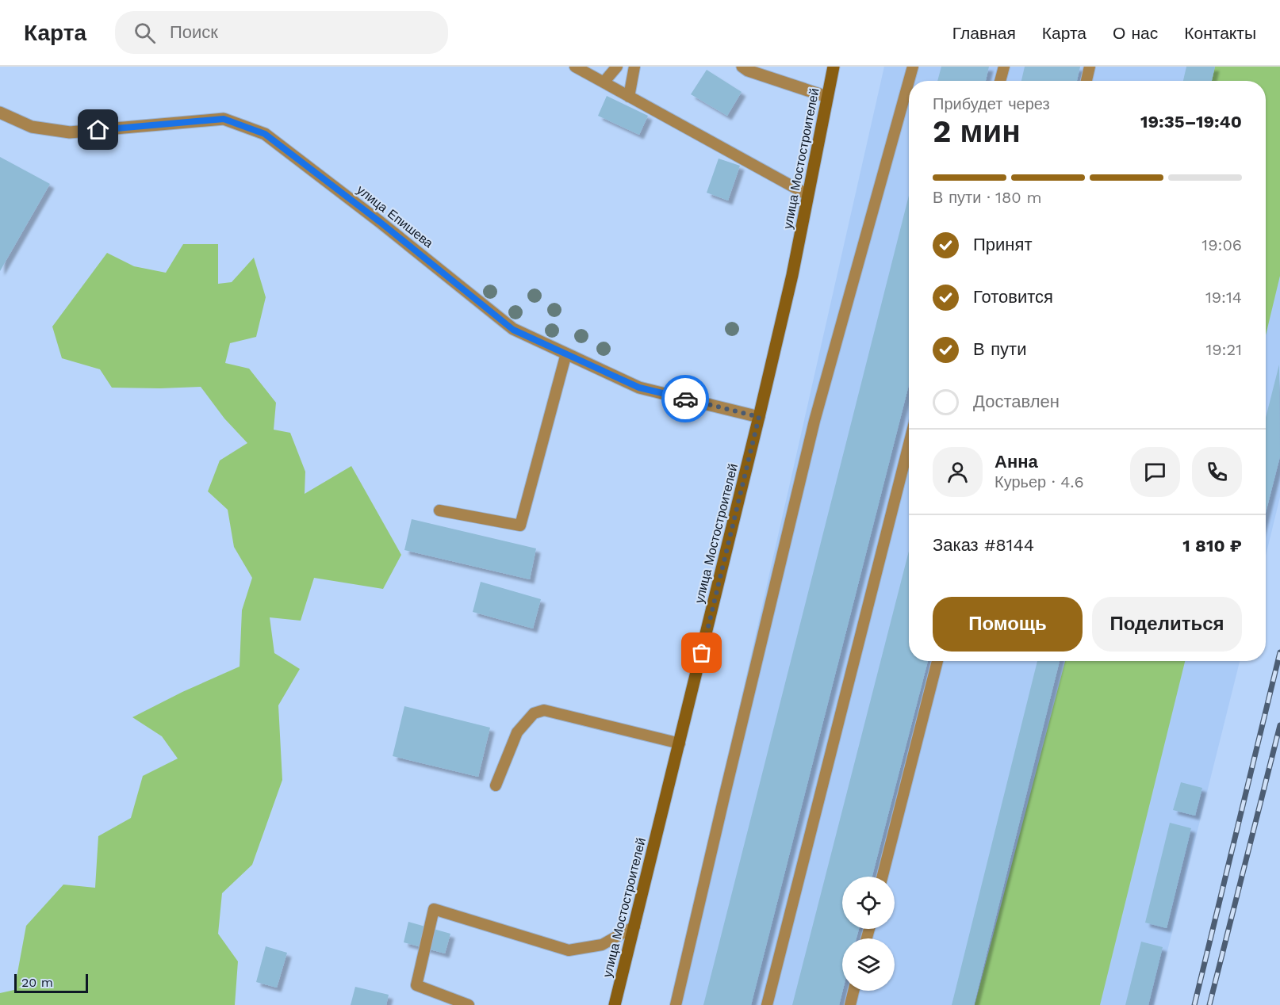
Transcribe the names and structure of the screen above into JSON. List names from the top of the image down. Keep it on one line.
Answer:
{"streets":{"main road":["улица Мостостроителей"],"street":["улица Епишева"]},"crossings":[["улица Мостостроителей","улица Епишева"]],"scale_bar":"20 m","page":{"header":"Карта","search":"Поиск","nav":["Главная","Карта","О нас","Контакты"],"heading":["2 мин","Прибудет через","19:35–19:40"],"panel":["Анна","Курьер · 4.6","Заказ #8144","1 810 ₽"],"bar":"В пути · 180 m","list":[["Принят","19:06"],["Готовится","19:14"],["В пути","19:21"],"Доставлен"],"buttons":["Помощь","Поделиться"],"scale":"20 m"}}
